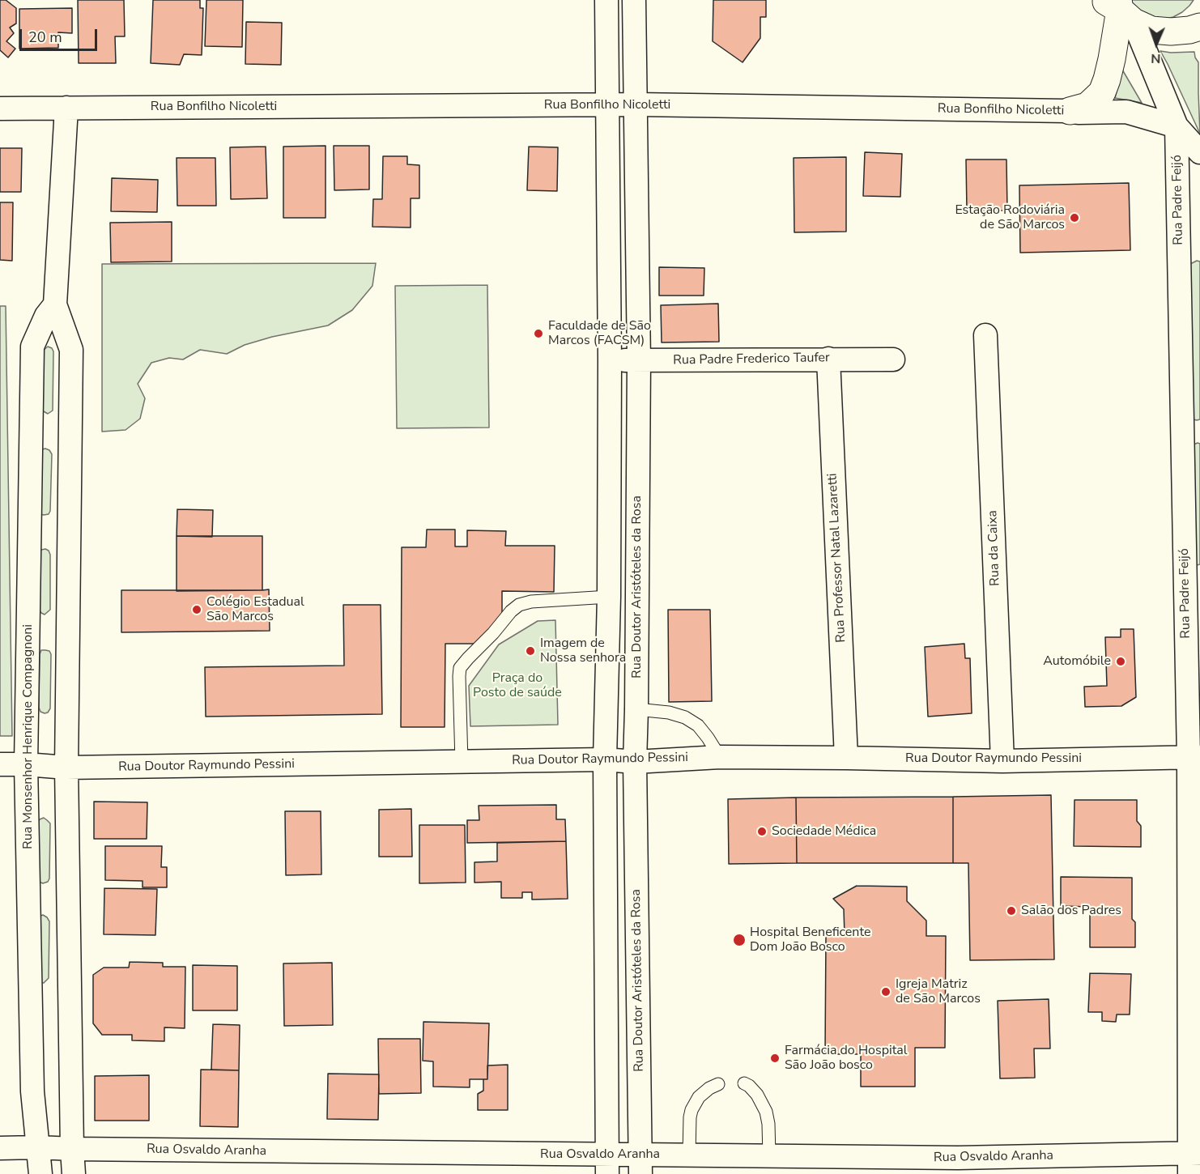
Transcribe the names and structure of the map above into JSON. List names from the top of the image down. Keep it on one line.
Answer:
{"streets":{"street":["Rua Bonfilho Nicoletti","Rua Padre Feijó","Rua Padre Frederico Taufer","Rua da Caixa","Rua Professor Natal Lazaretti","Rua Doutor Aristóteles da Rosa","Rua Monsenhor Henrique Compagnoni","Rua Doutor Raymundo Pessini","Rua Osvaldo Aranha"]},"crossings":[["Rua Bonfilho Nicoletti","Rua Padre Feijó"],["Rua Bonfilho Nicoletti","Rua Doutor Aristóteles da Rosa"],["Rua Bonfilho Nicoletti","Rua Monsenhor Henrique Compagnoni"],["Rua Padre Feijó","Rua Doutor Raymundo Pessini"],["Rua Padre Feijó","Rua Osvaldo Aranha"],["Rua Padre Frederico Taufer","Rua Professor Natal Lazaretti"],["Rua Padre Frederico Taufer","Rua Doutor Aristóteles da Rosa"],["Rua da Caixa","Rua Doutor Raymundo Pessini"],["Rua Professor Natal Lazaretti","Rua Doutor Raymundo Pessini"],["Rua Doutor Aristóteles da Rosa","Rua Doutor Raymundo Pessini"],["Rua Doutor Aristóteles da Rosa","Rua Osvaldo Aranha"],["Rua Monsenhor Henrique Compagnoni","Rua Doutor Raymundo Pessini"],["Rua Monsenhor Henrique Compagnoni","Rua Osvaldo Aranha"]],"parks":["Praça do Posto de saúde"],"places":["Estação Rodoviária de São Marcos","Faculdade de São Marcos (FACSM)","Colégio Estadual São Marcos","Imagem de Nossa senhora","Automóbile","Sociedade Médica","Salão dos Padres","Hospital Beneficente Dom João Bosco","Igreja Matriz de São Marcos","Farmácia do Hospital São João bosco"],"scale_bar":"20 m","north":"bottom"}
